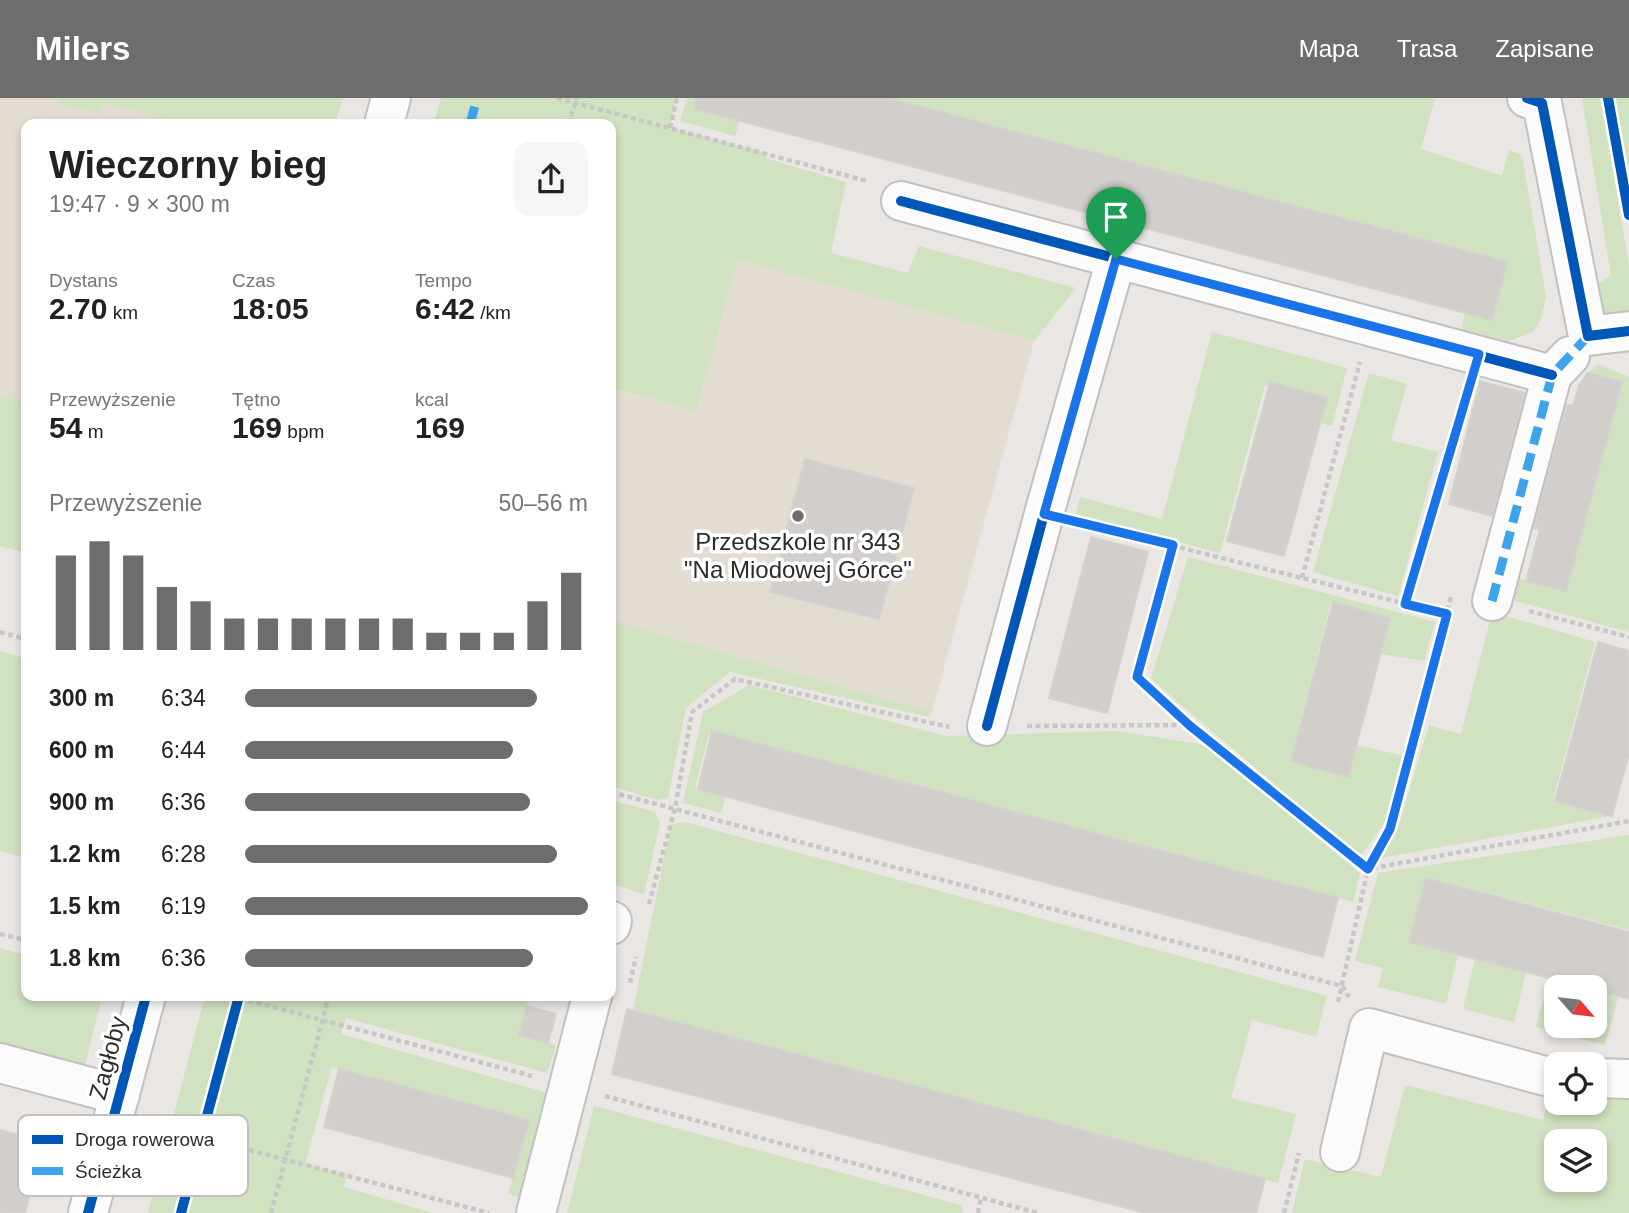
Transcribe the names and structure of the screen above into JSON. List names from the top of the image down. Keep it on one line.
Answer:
{"streets":{"street":["Zagłoby"]},"places":["Przedszkole nr 343 \"Na Miodowej Górce\""],"legend":["Droga rowerowa","Ścieżka"],"north":"bottom right","page":{"header":"Milers","nav":["Mapa","Trasa","Zapisane"],"heading":["Wieczorny bieg","19:47 · 9 × 300 m"],"stats":[["Dystans","2.70 km"],["Czas","18:05"],["Tempo","6:42 /km"],["Przewyższenie","54 m"],["Tętno","169 bpm"],["kcal","169"]],"chart":["Przewyższenie","50–56 m"],"list":[{"name":"300 m","note":"6:34"},{"name":"600 m","note":"6:44"},{"name":"900 m","note":"6:36"},{"name":"1.2 km","note":"6:28"},{"name":"1.5 km","note":"6:19"},{"name":"1.8 km","note":"6:36"}]}}
